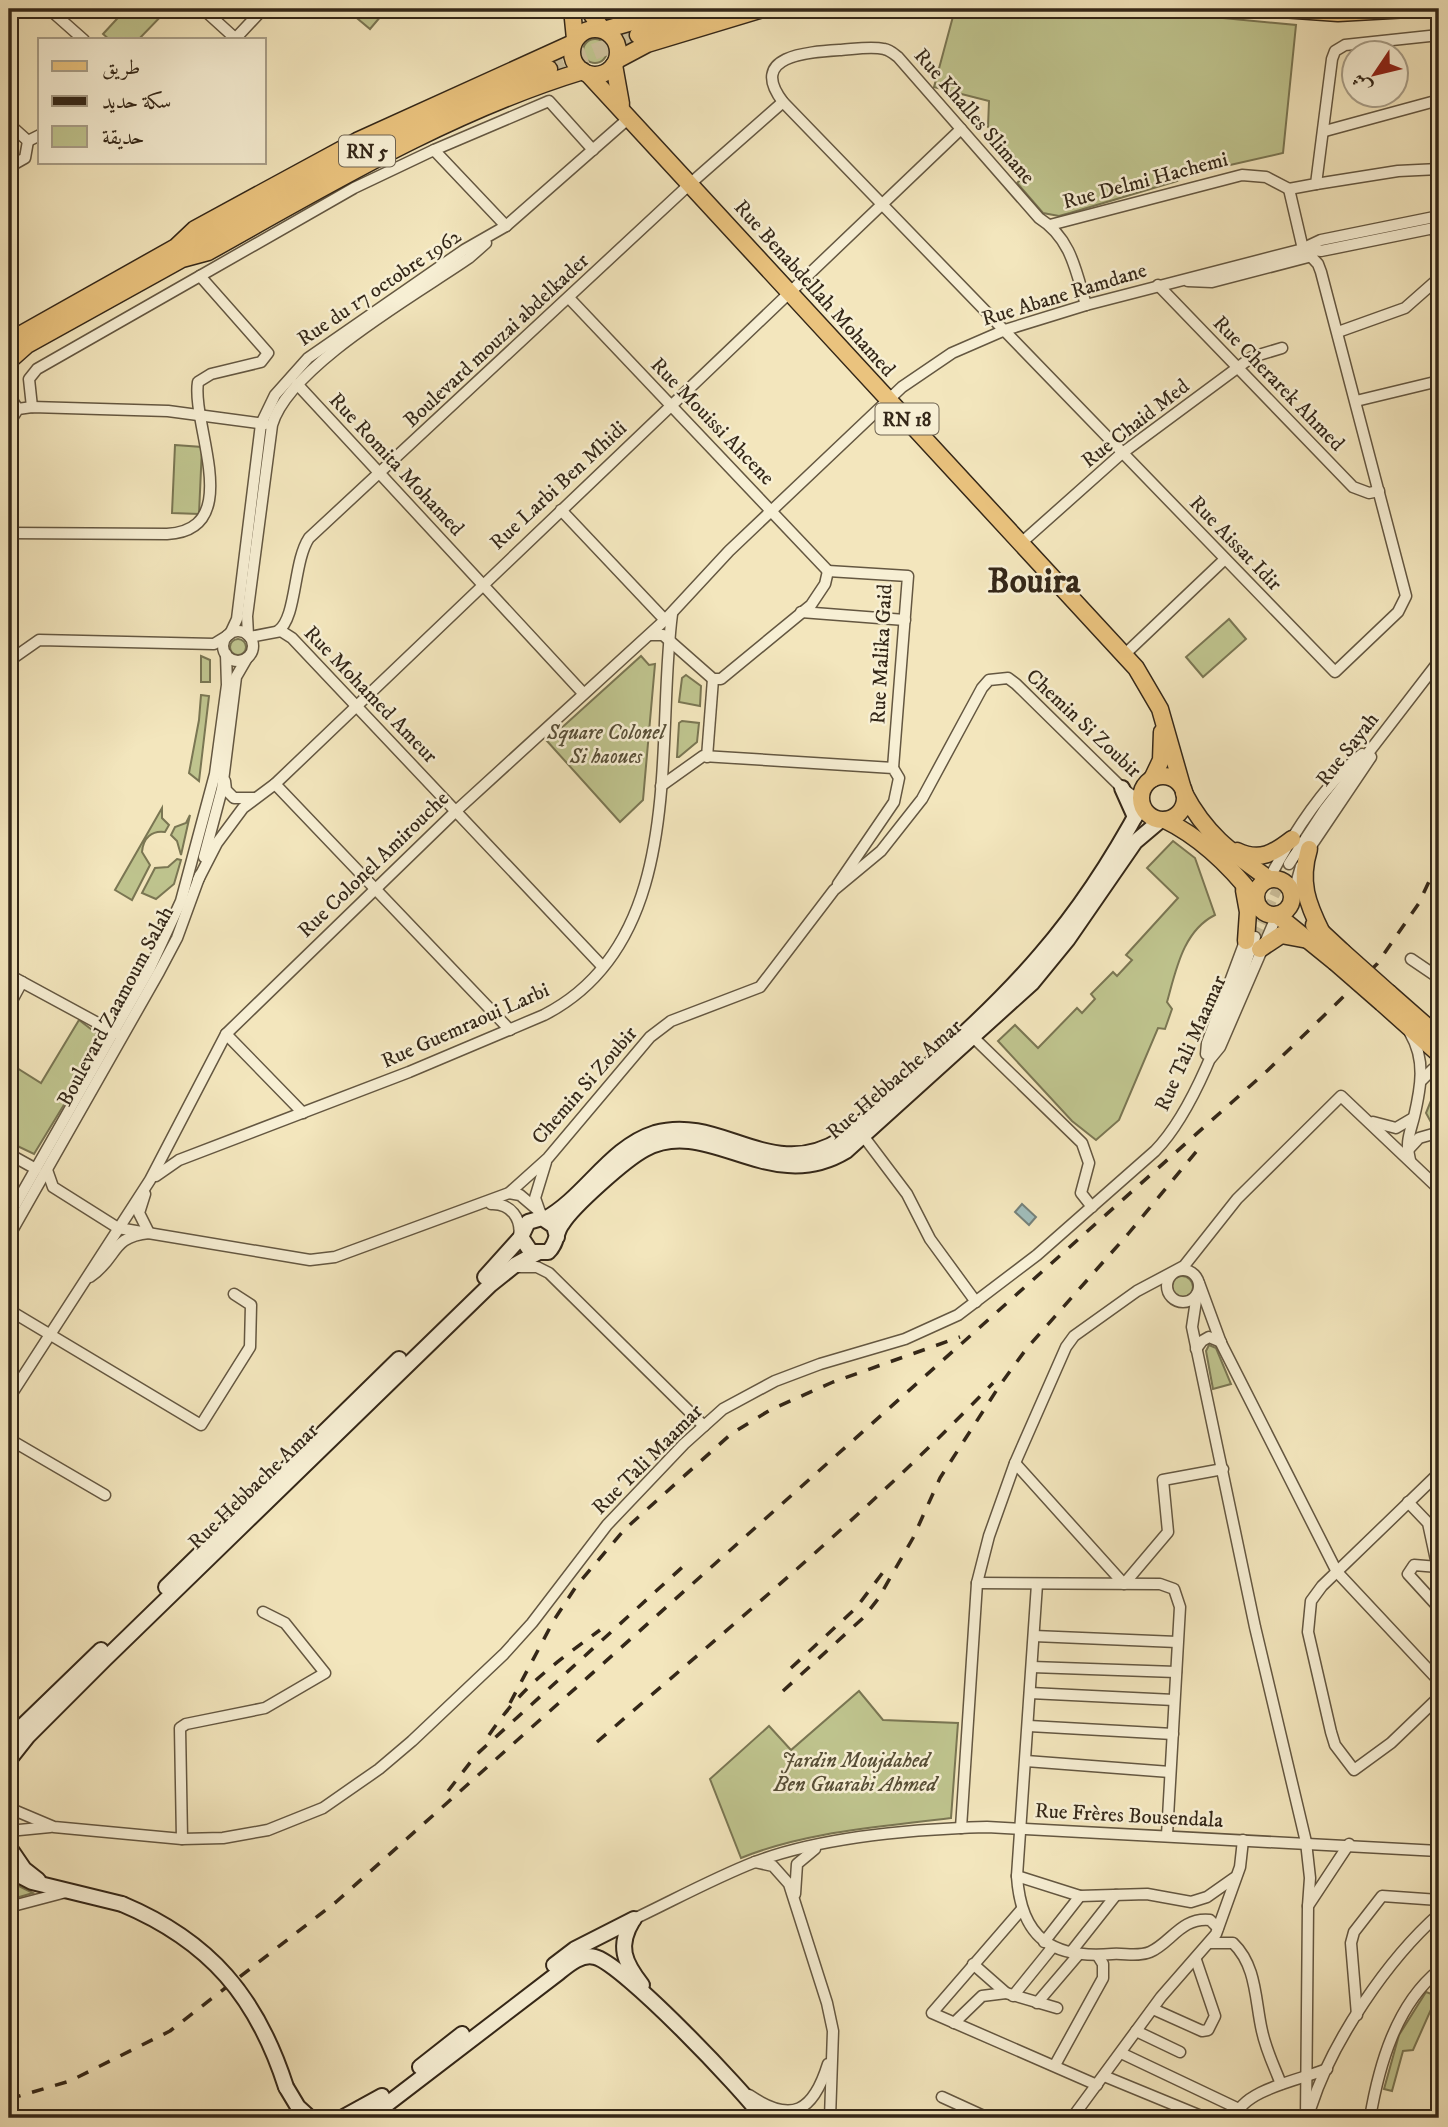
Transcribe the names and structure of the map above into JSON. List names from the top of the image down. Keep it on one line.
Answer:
{"streets":{"main road":["RN 5","Rue Benabdellah Mohamed","RN 18","Rue Hebbache Amar"],"street":["Rue Khalles Slimane","Rue Delmi Hachemi","Rue du 17 octobre 1962","Rue Abane Ramdane","Boulevard mouzai abdelkader","Rue Cherarek Ahmed","Rue Mouissi Ahcene","Rue Chaid Med","Rue Romita Mohamed","Rue Larbi Ben Mhidi","Rue Aissat Idir","Rue Malika Gaid","Rue Mohamed Ameur","Chemin Si Zoubir","Rue Sayah","Rue Colonel Amirouche","Boulevard Zaamoum Salah","Rue Guemraoui Larbi","Rue Tali Maamar","Rue Frères Bousendala"]},"crossings":[["Rue Khalles Slimane","Rue Delmi Hachemi"],["Rue Khalles Slimane","Rue Abane Ramdane"],["Rue Khalles Slimane","Boulevard mouzai abdelkader"],["Rue Khalles Slimane","Rue Larbi Ben Mhidi"],["Rue Khalles Slimane","Rue Aissat Idir"],["RN 5","Rue Benabdellah Mohamed"],["Rue du 17 octobre 1962","Rue Benabdellah Mohamed"],["Rue du 17 octobre 1962","Rue Romita Mohamed"],["Rue Benabdellah Mohamed","Rue Abane Ramdane"],["Rue Benabdellah Mohamed","Boulevard mouzai abdelkader"],["Rue Benabdellah Mohamed","RN 18"],["Rue Benabdellah Mohamed","Rue Chaid Med"],["Rue Benabdellah Mohamed","Rue Larbi Ben Mhidi"],["Rue Benabdellah Mohamed","Rue Hebbache Amar"],["Rue Abane Ramdane","Rue Cherarek Ahmed"],["Rue Abane Ramdane","Rue Mouissi Ahcene"],["Rue Abane Ramdane","Rue Aissat Idir"],["Rue Abane Ramdane","Rue Colonel Amirouche"],["Rue Abane Ramdane","Rue Guemraoui Larbi"],["Boulevard mouzai abdelkader","Rue Mouissi Ahcene"],["Boulevard mouzai abdelkader","Rue Romita Mohamed"],["Boulevard mouzai abdelkader","Rue Aissat Idir"],["Boulevard mouzai abdelkader","Rue Mohamed Ameur"],["Rue Cherarek Ahmed","Rue Chaid Med"],["Rue Cherarek Ahmed","Rue Aissat Idir"],["RN 18","Rue Hebbache Amar"],["Rue Mouissi Ahcene","Rue Larbi Ben Mhidi"],["Rue Mouissi Ahcene","Rue Malika Gaid"],["Rue Chaid Med","Rue Aissat Idir"],["Rue Romita Mohamed","Rue Larbi Ben Mhidi"],["Rue Romita Mohamed","Rue Colonel Amirouche"],["Rue Larbi Ben Mhidi","Rue Aissat Idir"],["Rue Larbi Ben Mhidi","Rue Mohamed Ameur"],["Rue Larbi Ben Mhidi","Boulevard Zaamoum Salah"],["Rue Malika Gaid","Chemin Si Zoubir"],["Rue Mohamed Ameur","Rue Colonel Amirouche"],["Rue Mohamed Ameur","Boulevard Zaamoum Salah"],["Rue Mohamed Ameur","Rue Guemraoui Larbi"],["Rue Colonel Amirouche","Rue Guemraoui Larbi"]],"districts":["Bouira"],"parks":["Square Colonel Si haoues","Jardin Moujdahed Ben Guarabi Ahmed"],"legend":["طريق","سكة حديد","حديقة"],"north":"bottom left"}
